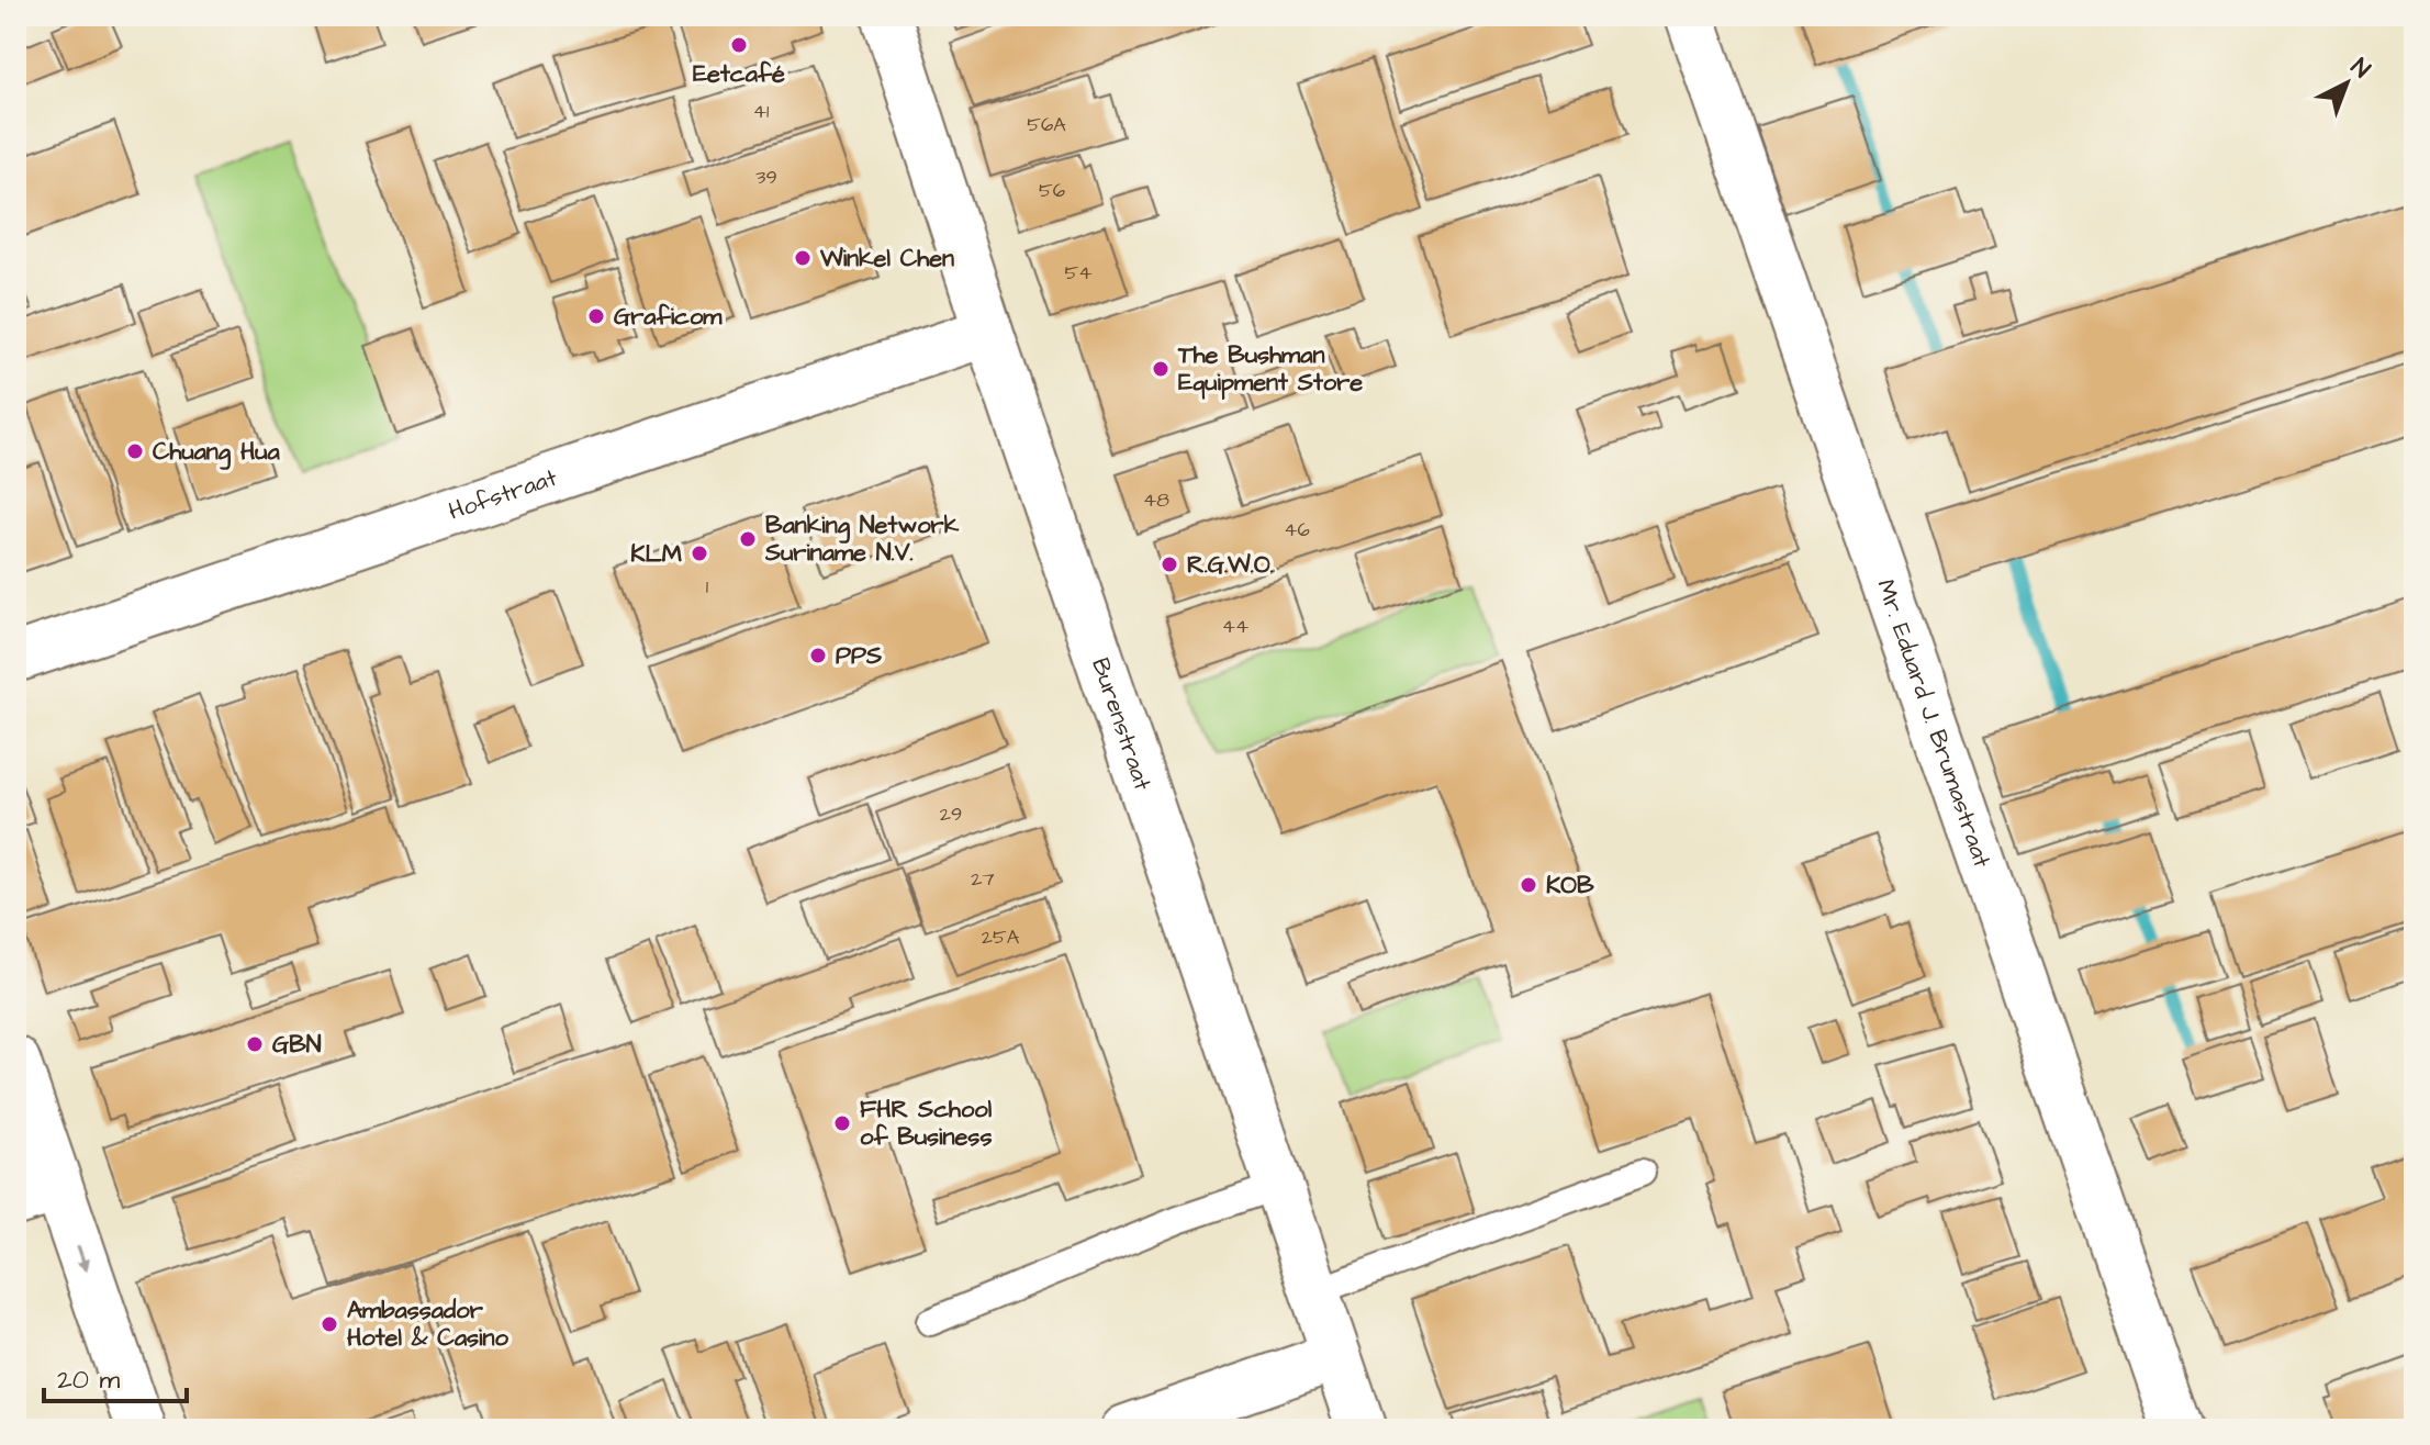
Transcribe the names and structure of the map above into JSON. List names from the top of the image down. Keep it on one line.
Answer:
{"streets":{"street":["Hofstraat","Mr. Eduard J. Brumastraat","Burenstraat"]},"crossings":[["Hofstraat","Burenstraat"]],"places":["Eetcafé","Winkel Chen","Graficom","The Bushman Equipment Store","Chuang Hua","Banking Network Suriname N.V.","KLM","R.G.W.O.","PPS","KOB","GBN","FHR School of Business","Ambassador Hotel & Casino"],"house_numbers":["41","56A","39","56","54","48","46","1","44","29","27","25A"],"scale_bar":"20 m","north":"top right"}
